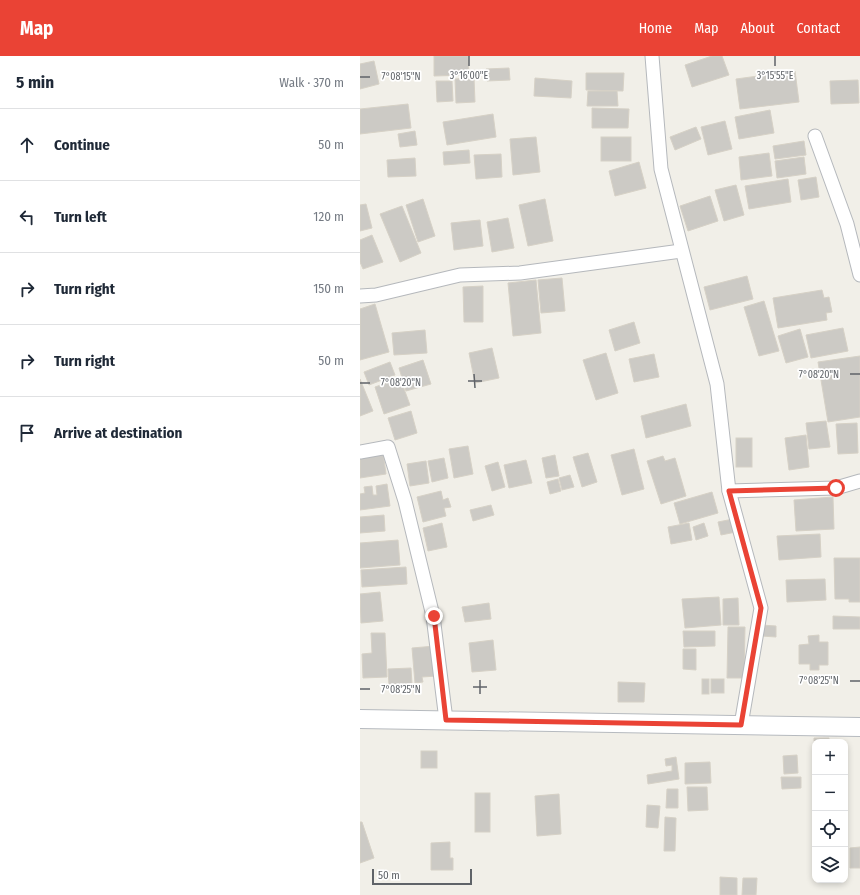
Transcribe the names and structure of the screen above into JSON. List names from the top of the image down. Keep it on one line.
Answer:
{"scale_bar":"50 m","page":{"header":"Map","nav":["Home","Map","About","Contact"],"heading":["5 min","Walk · 370 m"],"list":[["Continue","50 m"],["Turn left","120 m"],["Turn right","150 m"],["Turn right","50 m"],"Arrive at destination"],"map_buttons":["+","−"],"scale":"50 m"},"coordinates":["3°16'00\"E","3°15'55\"E","7°08'15\"N","7°08'20\"N","7°08'25\"N"]}
